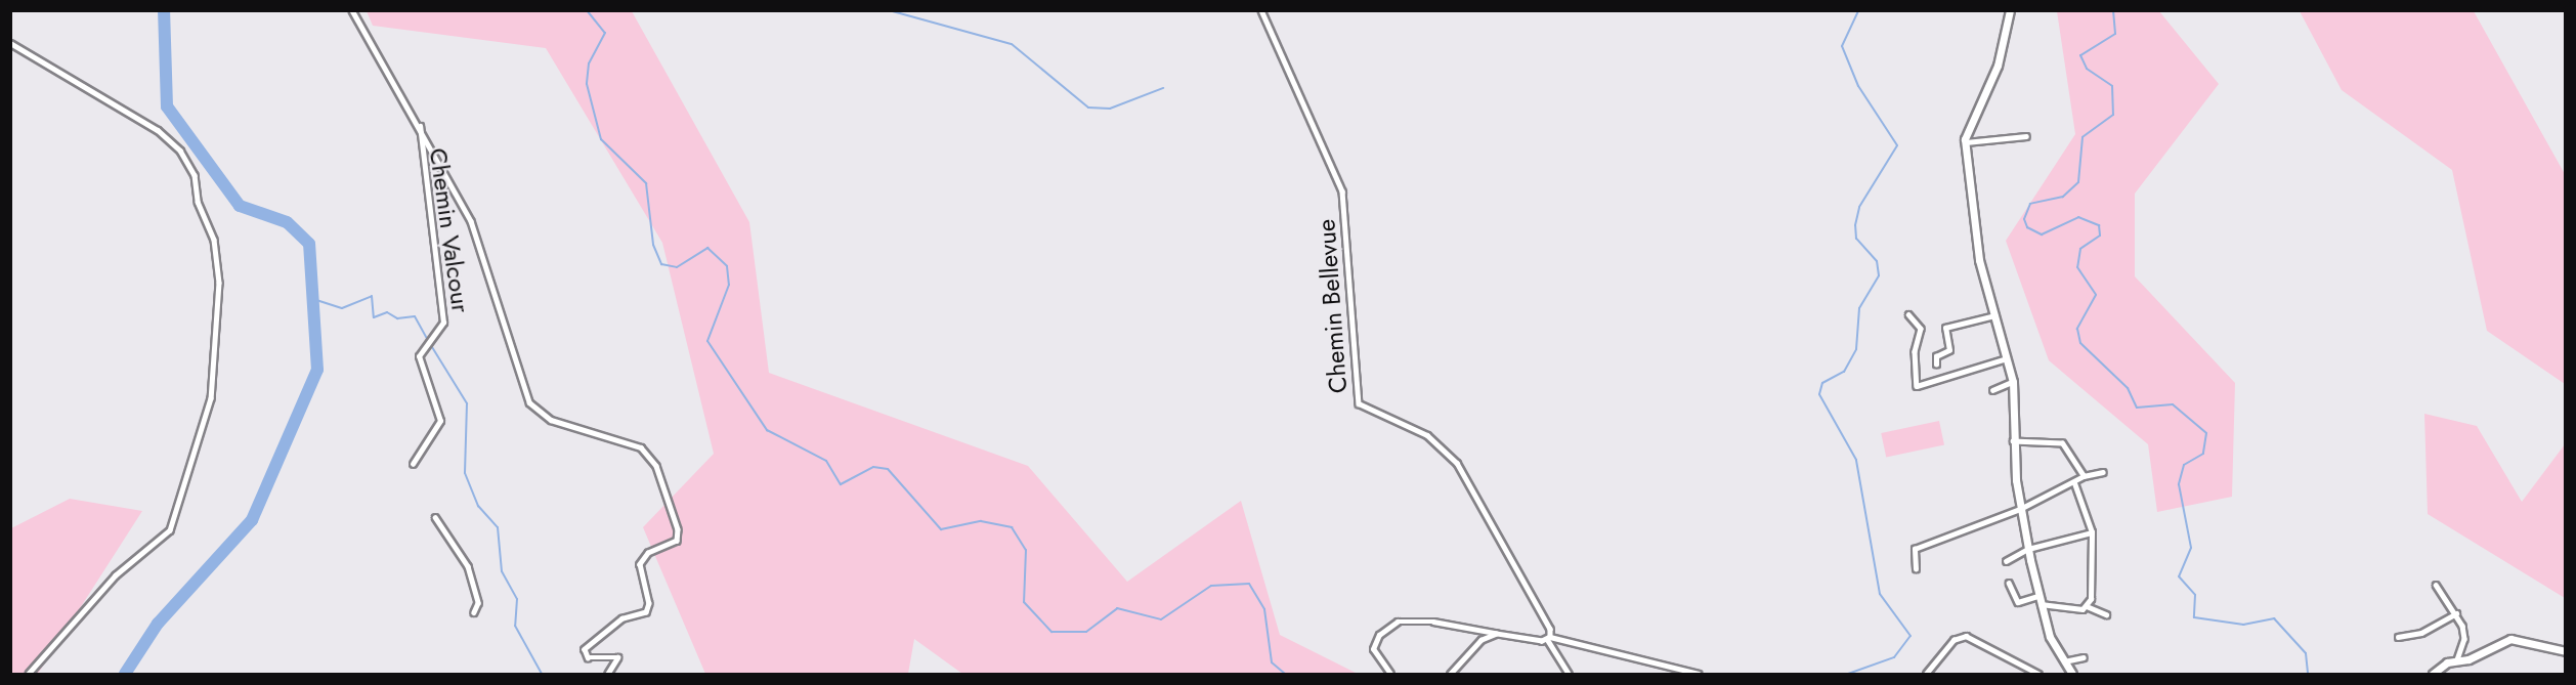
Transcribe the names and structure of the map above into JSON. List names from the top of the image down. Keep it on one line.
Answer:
{"streets":{"street":["Chemin Valcour","Chemin Bellevue"]}}
